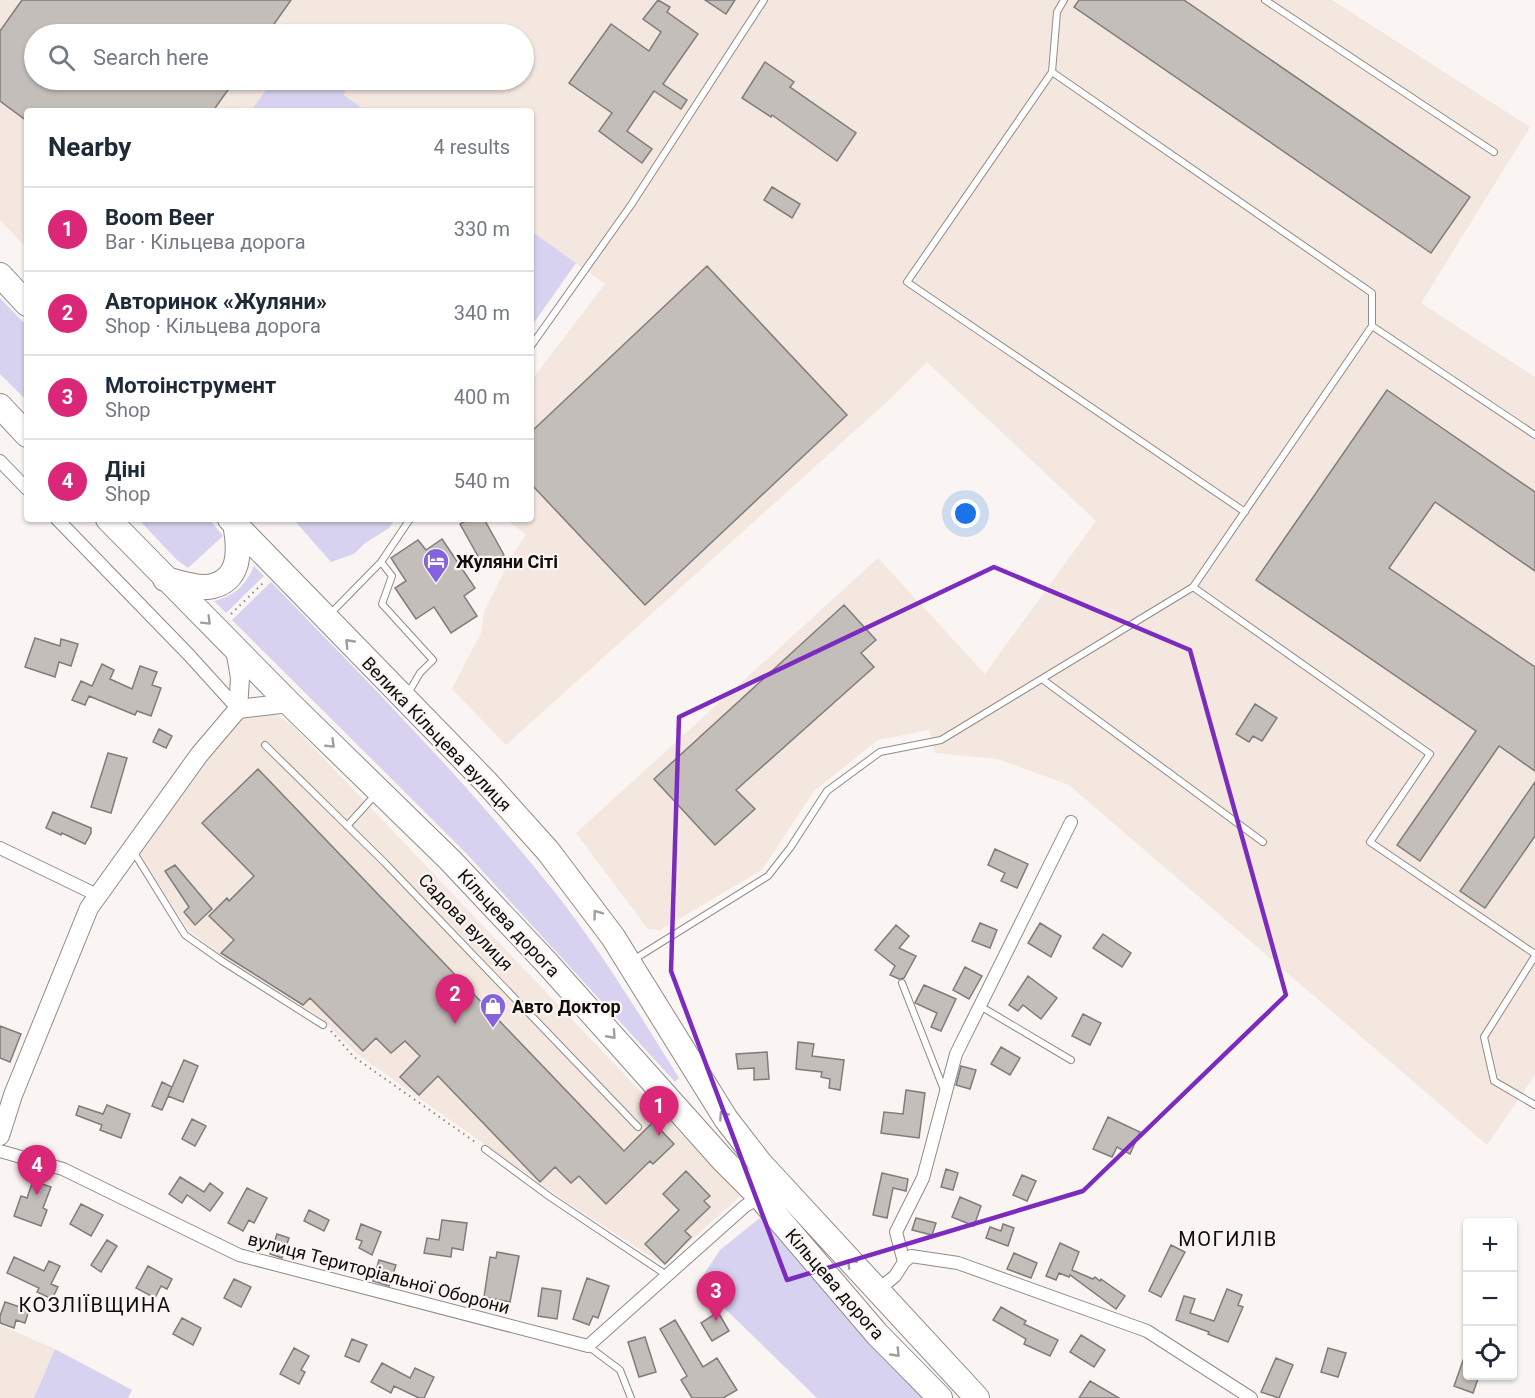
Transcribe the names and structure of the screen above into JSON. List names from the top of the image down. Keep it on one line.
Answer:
{"streets":{"highway":["Велика Кільцева вулиця","Кільцева дорога"],"street":["вулиця Територіальної Оборони"],"lane":["Садова вулиця"]},"crossings":[["Велика Кільцева вулиця","Кільцева дорога"]],"one_way":["Велика Кільцева вулиця"],"districts":["МОГИЛІВ","КОЗЛІЇВЩИНА"],"places":{"hotel":["Жуляни Сіті"],"shop":["Авто Доктор"]},"page":{"search":"Search here","heading":["Nearby","4 results"],"list":[{"mark":"1","name":"Boom Beer","note":"Bar · Кільцева дорога","value":"330 m"},{"mark":"2","name":"Авторинок «Жуляни»","note":"Shop · Кільцева дорога","value":"340 m"},{"mark":"3","name":"Мотоінструмент","note":"Shop","value":"400 m"},{"mark":"4","name":"Діні","note":"Shop","value":"540 m"}],"pins":["2","1","4","3"],"map_buttons":["+","−"]}}
